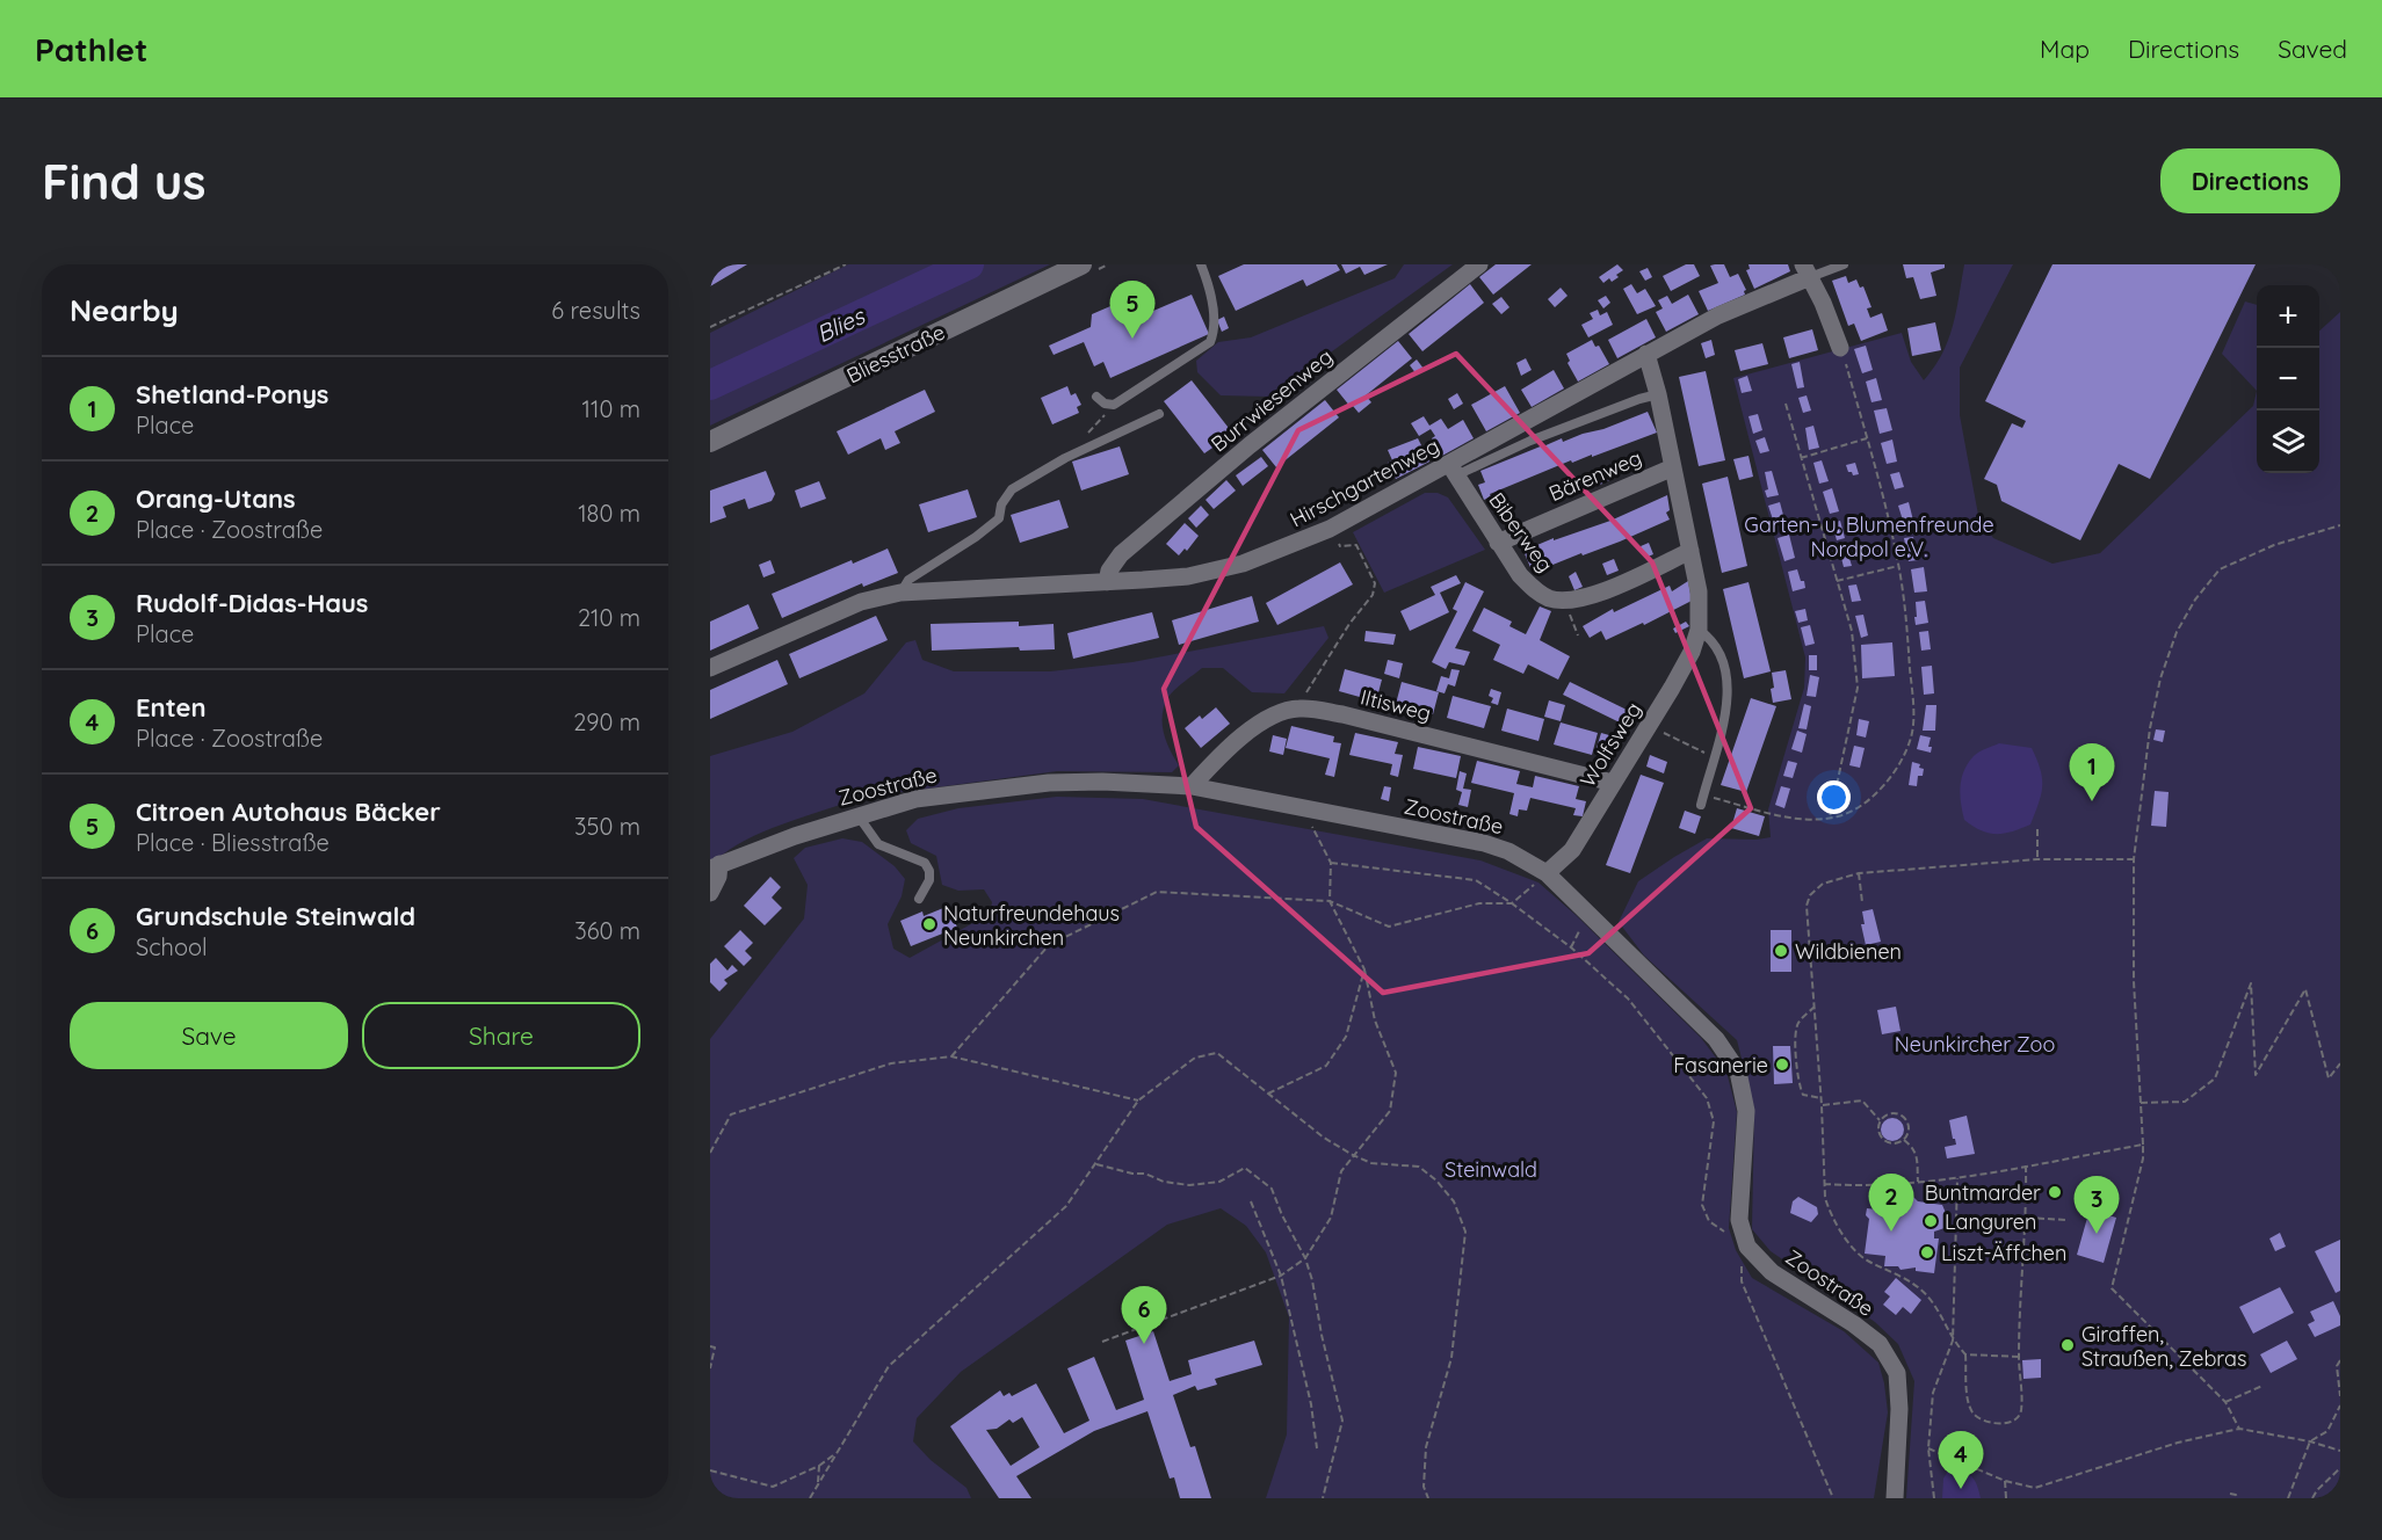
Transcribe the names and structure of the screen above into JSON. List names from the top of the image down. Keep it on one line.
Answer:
{"streets":{"main road":["Bliesstraße"],"street":["Burrwiesenweg","Bärenweg","Hirschgartenweg","Biberweg","Iltisweg","Wolfsweg","Zoostraße"]},"crossings":[["Burrwiesenweg","Hirschgartenweg"],["Bärenweg","Biberweg"],["Bärenweg","Wolfsweg"],["Hirschgartenweg","Biberweg"],["Hirschgartenweg","Wolfsweg"],["Iltisweg","Wolfsweg"],["Iltisweg","Zoostraße"],["Wolfsweg","Zoostraße"]],"water":["Blies"],"parks":["Garten- u. Blumenfreunde Nordpol e.V.","Neunkircher Zoo","Steinwald"],"places":["Naturfreundehaus Neunkirchen","Wildbienen","Fasanerie","Buntmarder","Languren","Liszt-Äffchen","Giraffen, Straußen, Zebras"],"page":{"header":"Pathlet","nav":["Map","Directions","Saved"],"buttons":["Directions",["Save","Share"]],"title":"Find us","heading":["Nearby","6 results"],"pins":["5","1","2","3","6","4"],"map_buttons":["+","−"],"list":[{"mark":"1","name":"Shetland-Ponys","note":"Place","value":"110 m"},{"mark":"2","name":"Orang-Utans","note":"Place · Zoostraße","value":"180 m"},{"mark":"3","name":"Rudolf-Didas-Haus","note":"Place","value":"210 m"},{"mark":"4","name":"Enten","note":"Place · Zoostraße","value":"290 m"},{"mark":"5","name":"Citroen Autohaus Bäcker","note":"Place · Bliesstraße","value":"350 m"},{"mark":"6","name":"Grundschule Steinwald","note":"School","value":"360 m"}]}}
